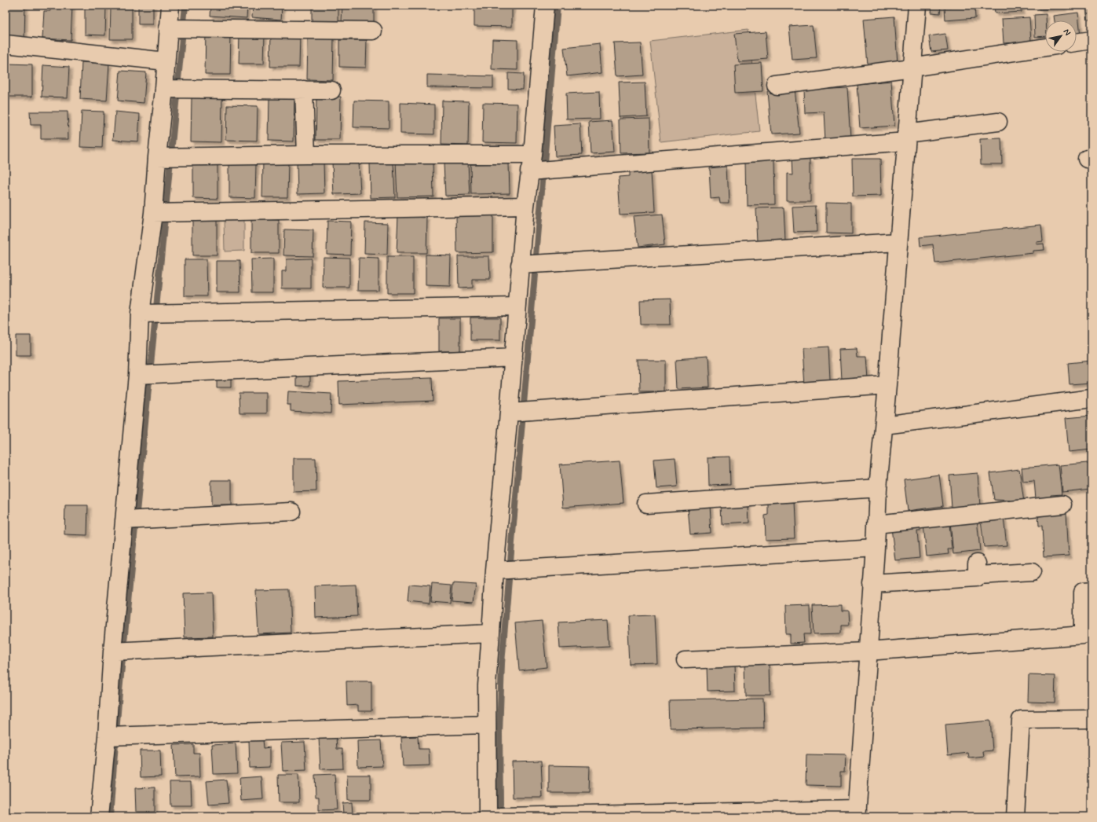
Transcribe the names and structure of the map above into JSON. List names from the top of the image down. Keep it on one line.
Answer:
{"north":"top right"}
